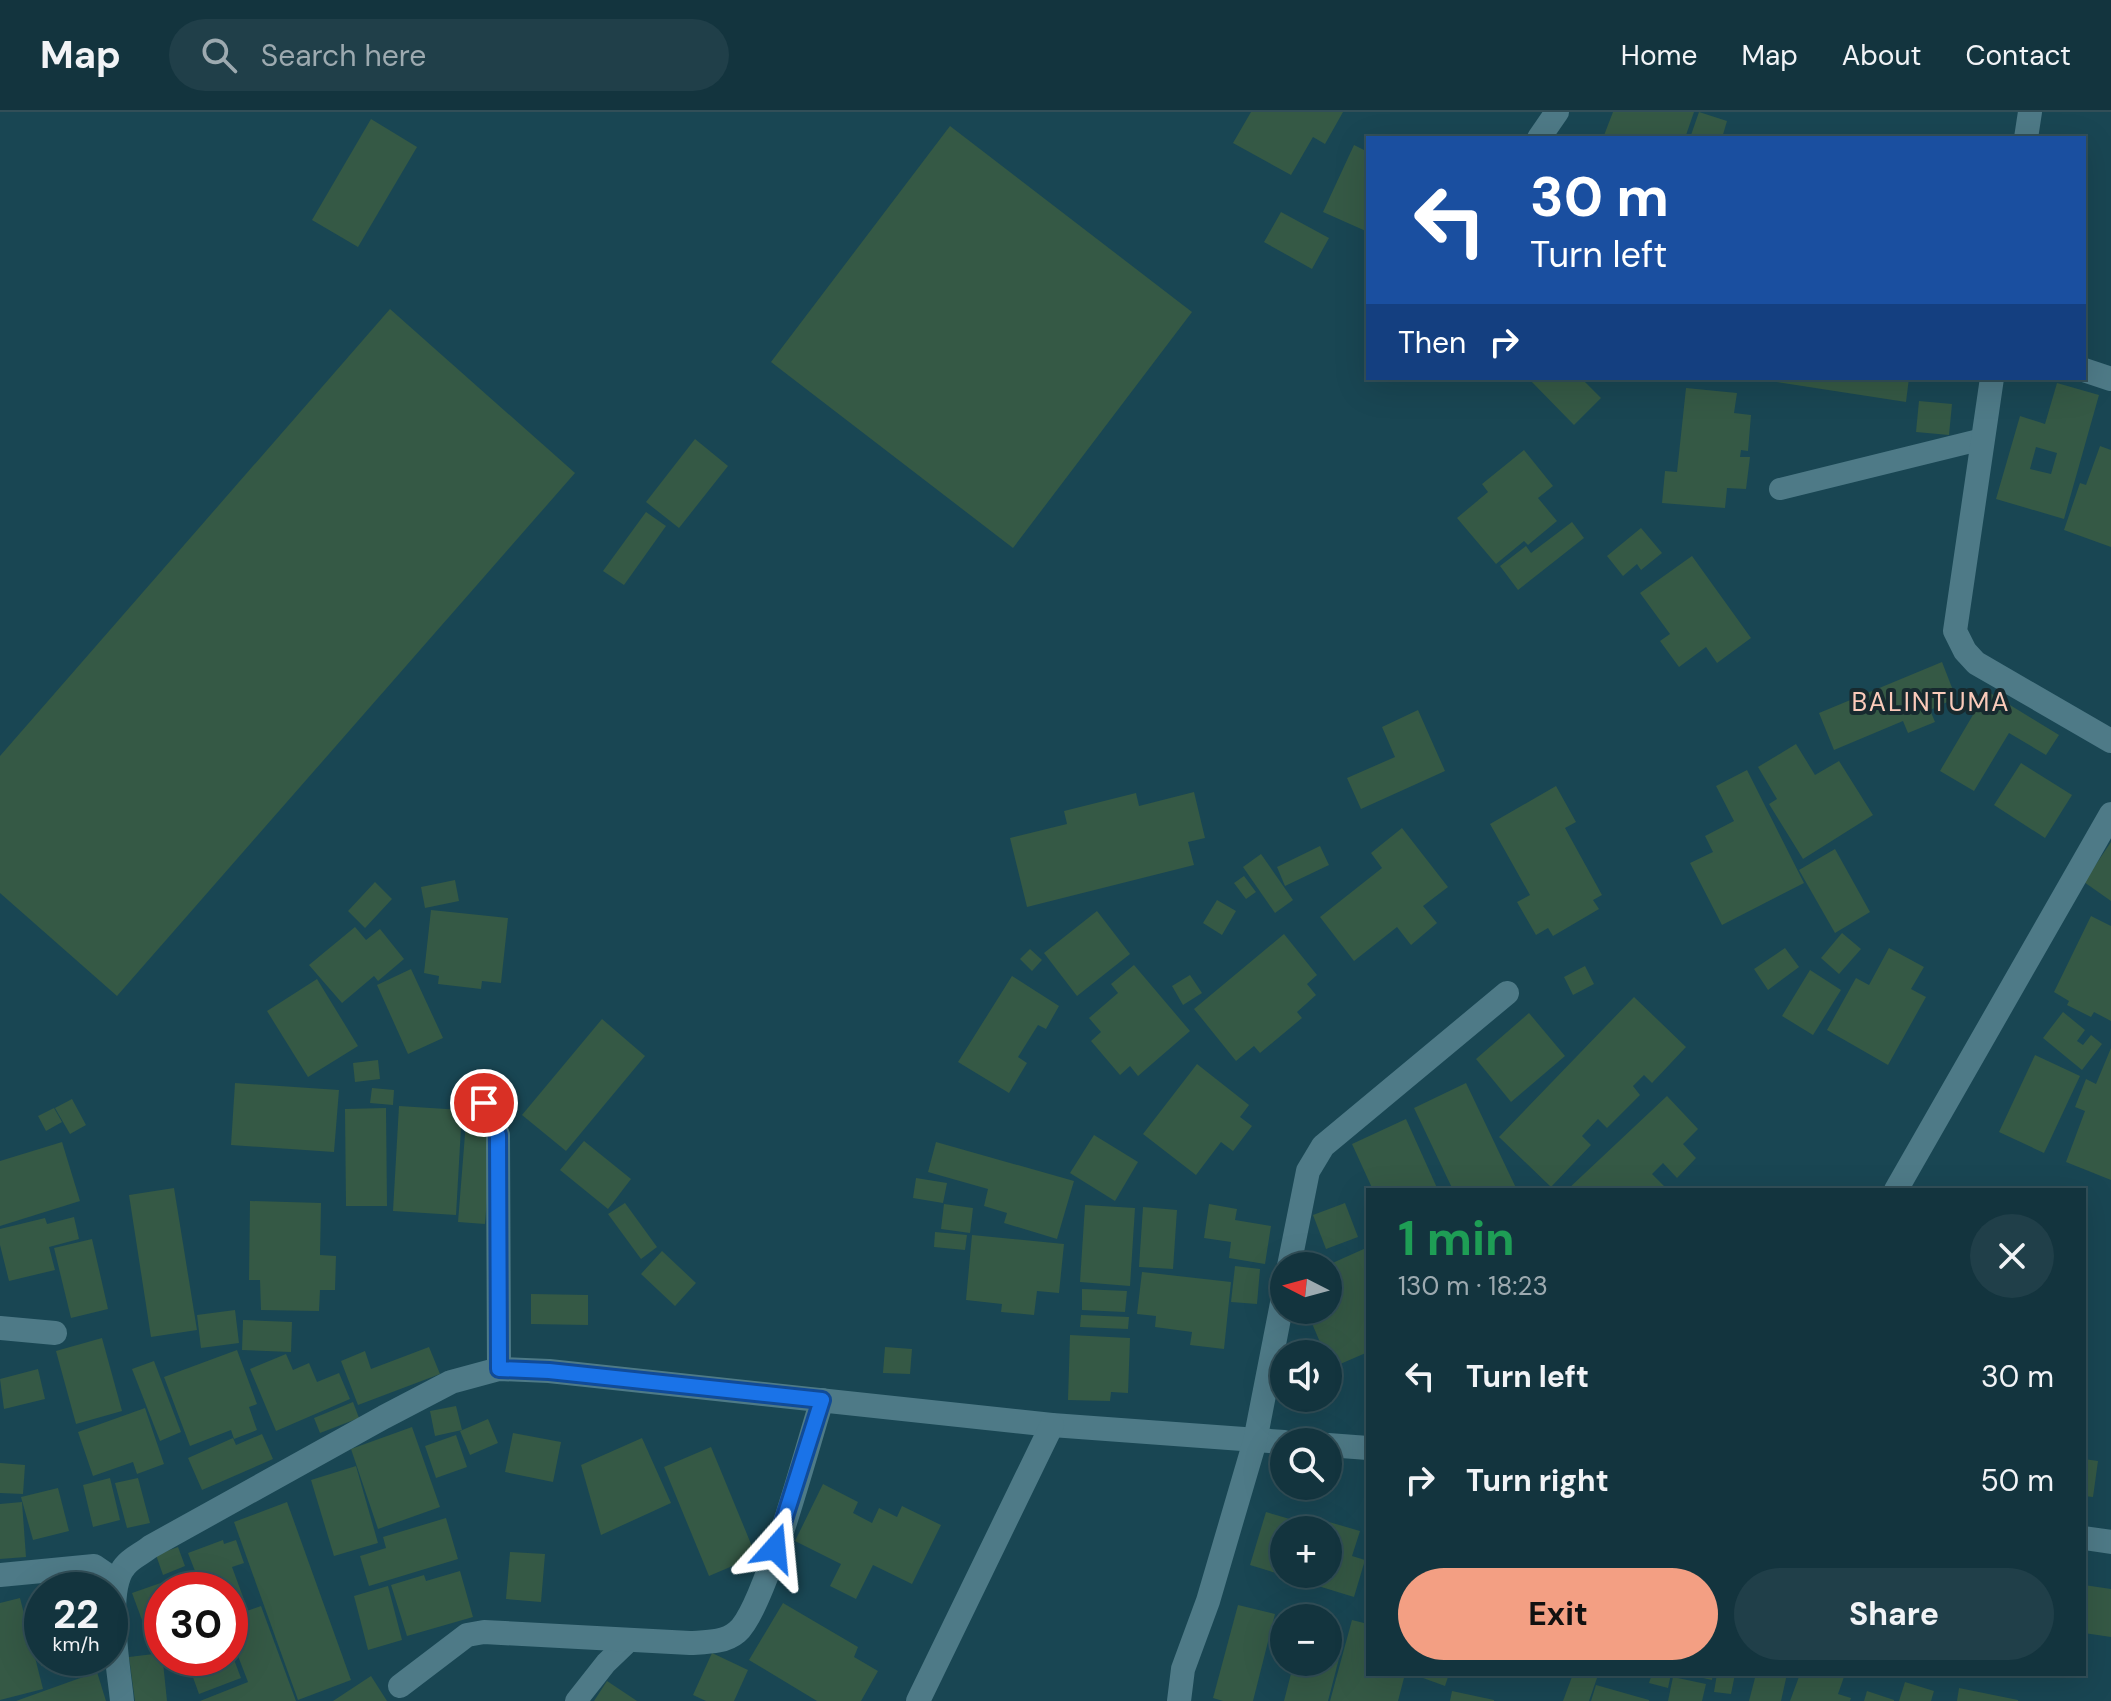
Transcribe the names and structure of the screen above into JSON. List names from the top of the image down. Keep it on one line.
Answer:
{"districts":["BALINTUMA"],"north":"left","page":{"header":"Map","search":"Search here","nav":["Home","Map","About","Contact"],"turn":["30 m","Turn left"],"then":"Then","heading":["1 min","130 m · 18:23"],"map_buttons":["+","−"],"list":[{"name":"Turn left","value":"30 m"},{"name":"Turn right","value":"50 m"}],"buttons":["Exit","Share"],"speed":"22 km/h","limit":"30"}}
